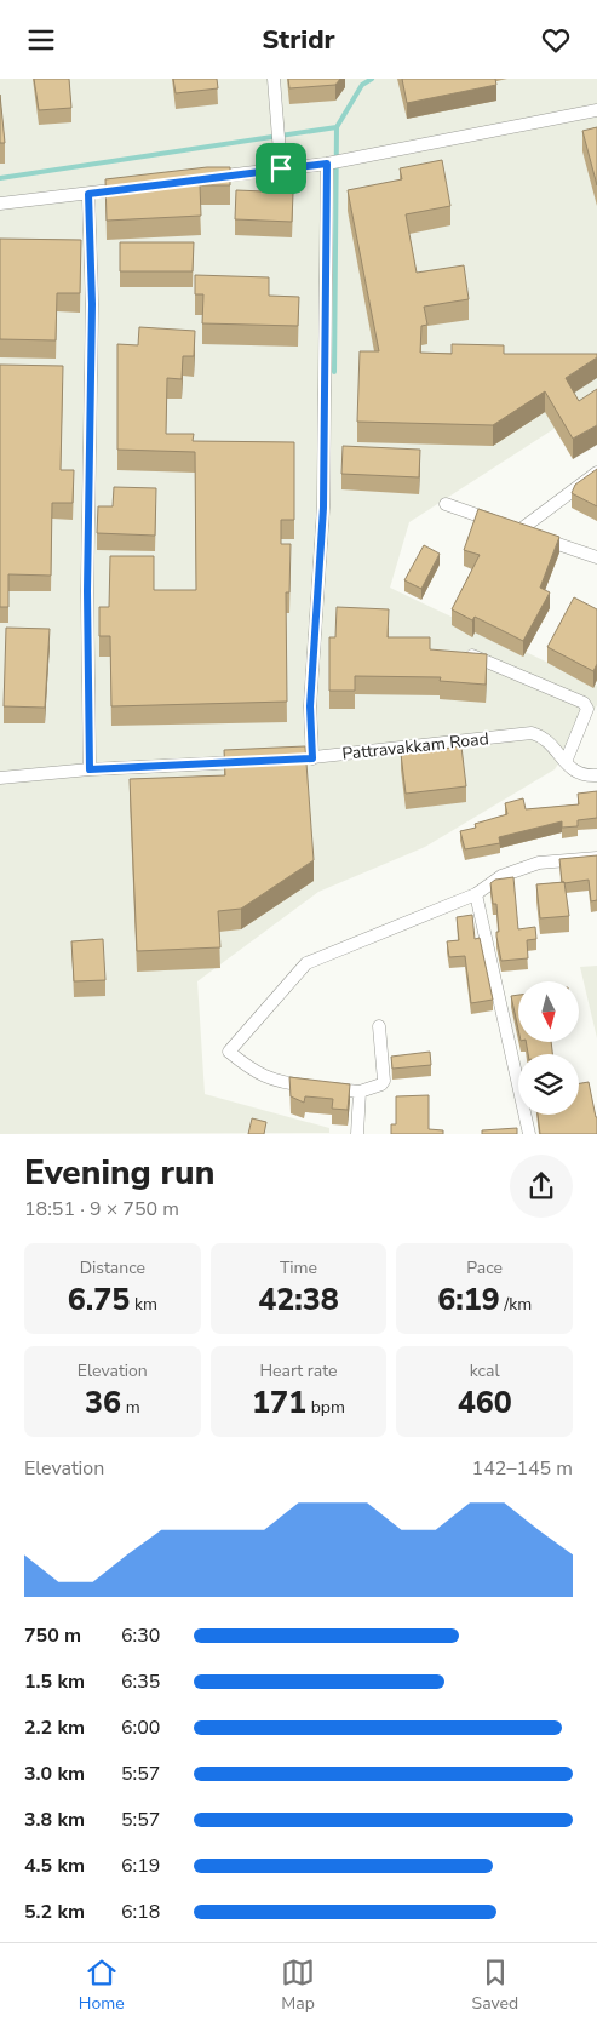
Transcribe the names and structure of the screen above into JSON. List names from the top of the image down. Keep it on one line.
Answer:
{"streets":{"street":["Pattravakkam Road"]},"north":"bottom","page":{"header":"Stridr","heading":["Evening run","18:51 · 9 × 750 m"],"stats":[["Distance","6.75 km"],["Time","42:38"],["Pace","6:19 /km"],["Elevation","36 m"],["Heart rate","171 bpm"],["kcal","460"]],"chart":["Elevation","142–145 m"],"list":[{"name":"750 m","note":"6:30"},{"name":"1.5 km","note":"6:35"},{"name":"2.2 km","note":"6:00"},{"name":"3.0 km","note":"5:57"},{"name":"3.8 km","note":"5:57"},{"name":"4.5 km","note":"6:19"},{"name":"5.2 km","note":"6:18"}],"tabs":["Home","Map","Saved"]}}
